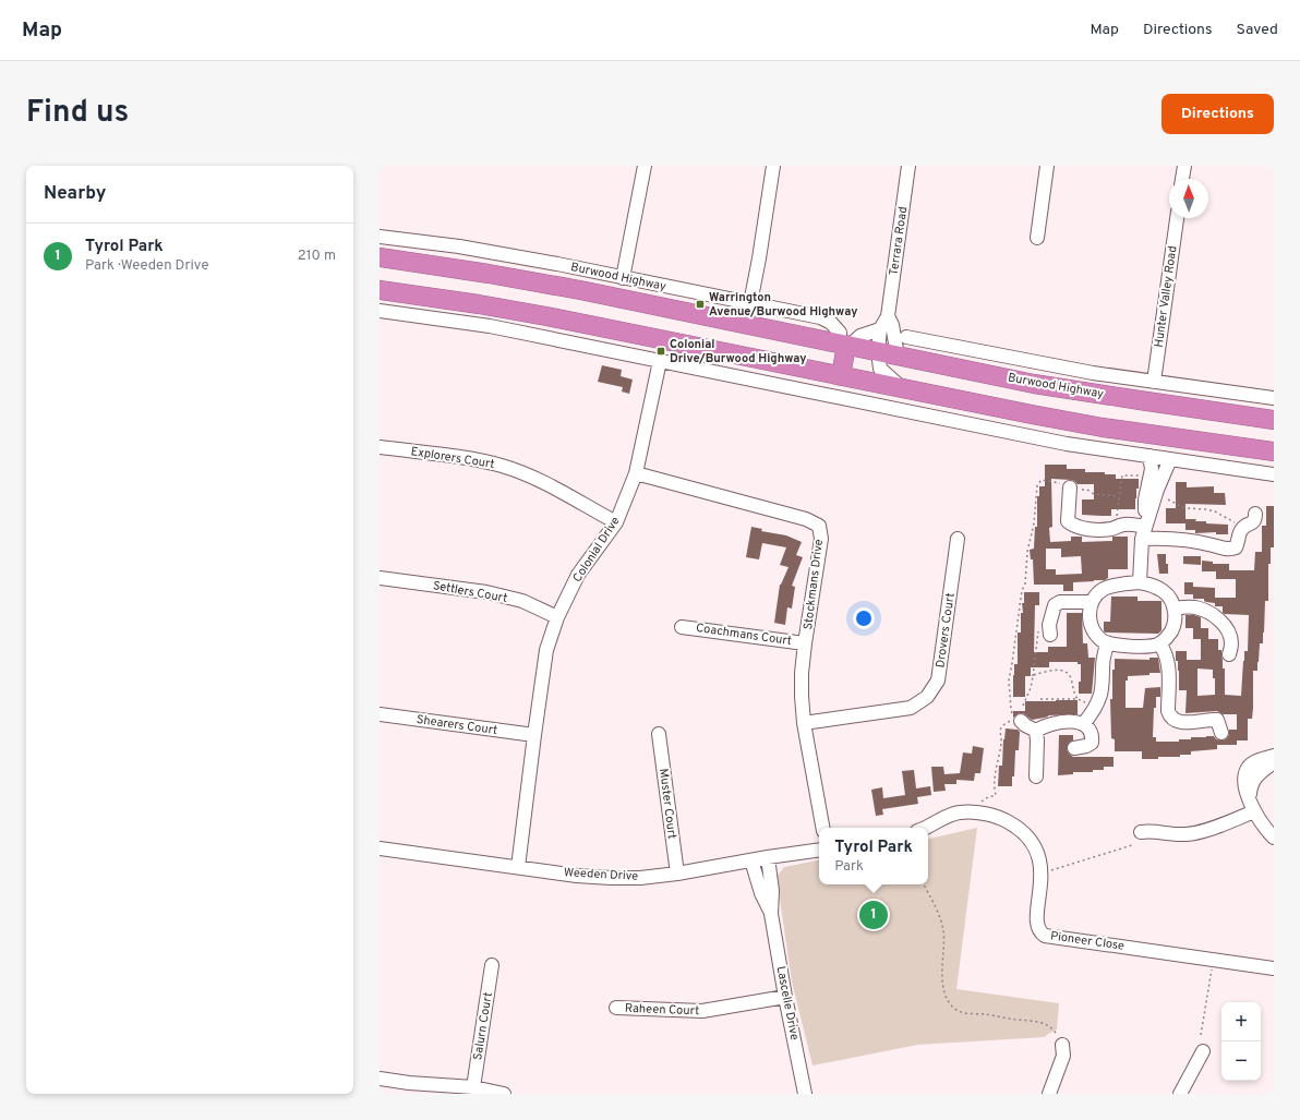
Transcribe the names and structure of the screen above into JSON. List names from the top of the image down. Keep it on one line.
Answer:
{"streets":{"highway":["Burwood Highway"],"street":["Terrara Road","Hunter Valley Road","Explorers Court","Colonial Drive","Stockmans Drive","Settlers Court","Drovers Court","Coachmans Court","Shearers Court","Muster Court","Weeden Drive","Pioneer Close","Lascelle Drive","Raheen Court","Salurn Court"]},"crossings":[["Terrara Road","Burwood Highway"],["Burwood Highway","Hunter Valley Road"],["Explorers Court","Colonial Drive"],["Colonial Drive","Stockmans Drive"],["Colonial Drive","Settlers Court"],["Colonial Drive","Shearers Court"],["Colonial Drive","Weeden Drive"],["Stockmans Drive","Drovers Court"],["Stockmans Drive","Coachmans Court"],["Muster Court","Weeden Drive"],["Weeden Drive","Lascelle Drive"],["Lascelle Drive","Raheen Court"]],"places":{"transit":["Warrington Avenue/Burwood Highway","Colonial Drive/Burwood Highway"]},"north":"top","page":{"header":"Map","nav":["Map","Directions","Saved"],"title":"Find us","buttons":"Directions","heading":"Nearby","list":[{"mark":"1","name":"Tyrol Park","note":"Park · Weeden Drive","value":"210 m"}],"popup":["Tyrol Park","Park"],"pins":"1","map_buttons":["+","−"]}}
